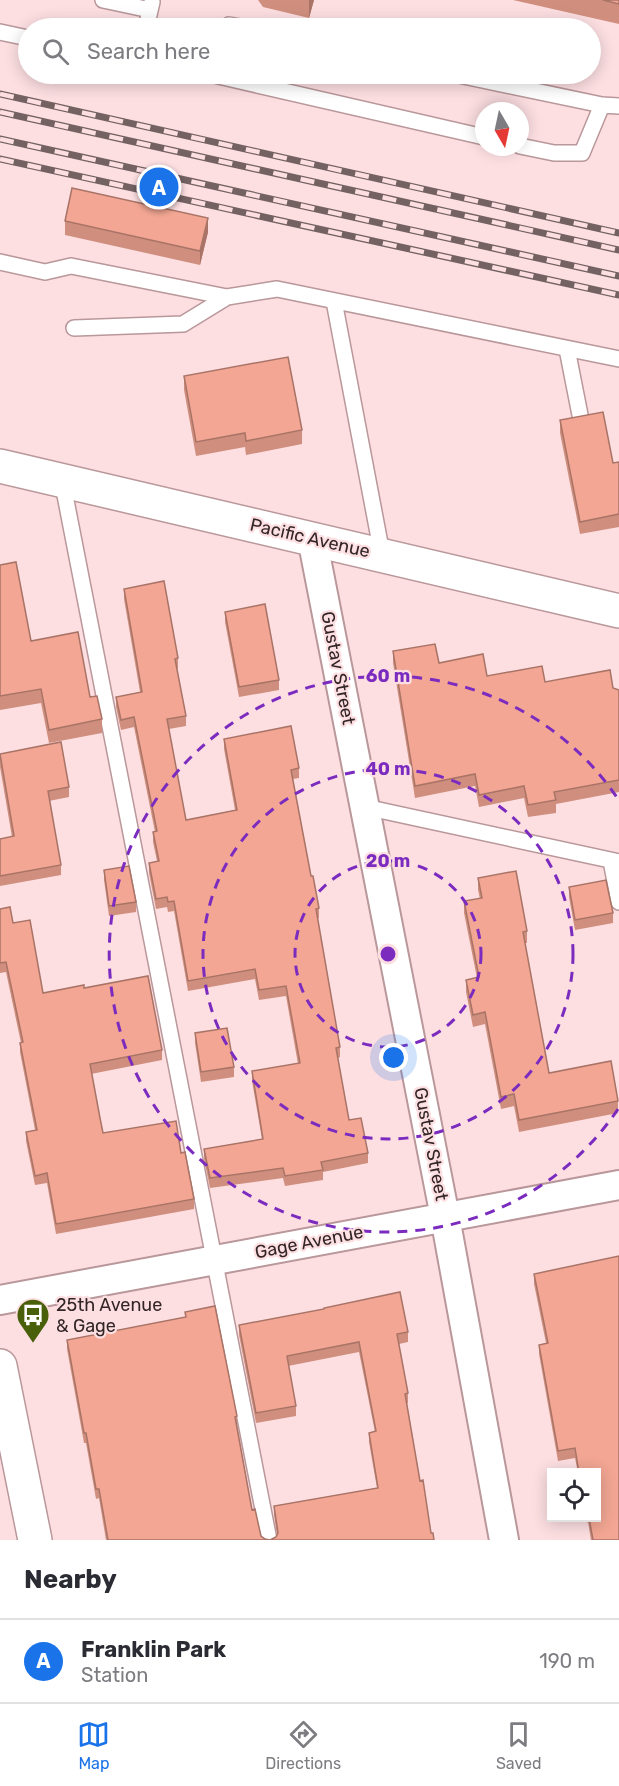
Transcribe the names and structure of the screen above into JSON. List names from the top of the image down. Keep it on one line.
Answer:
{"streets":{"street":["Pacific Avenue","Gustav Street","Gage Avenue"]},"crossings":[["Pacific Avenue","Gustav Street"],["Gustav Street","Gage Avenue"]],"places":{"bus stop":["25th Avenue & Gage"]},"north":"bottom","page":{"search":"Search here","pins":"A","heading":"Nearby","list":[{"mark":"A","name":"Franklin Park","note":"Station","value":"190 m"}],"nav":["Map","Directions","Saved"]},"rings":["60 m","40 m","20 m"]}
